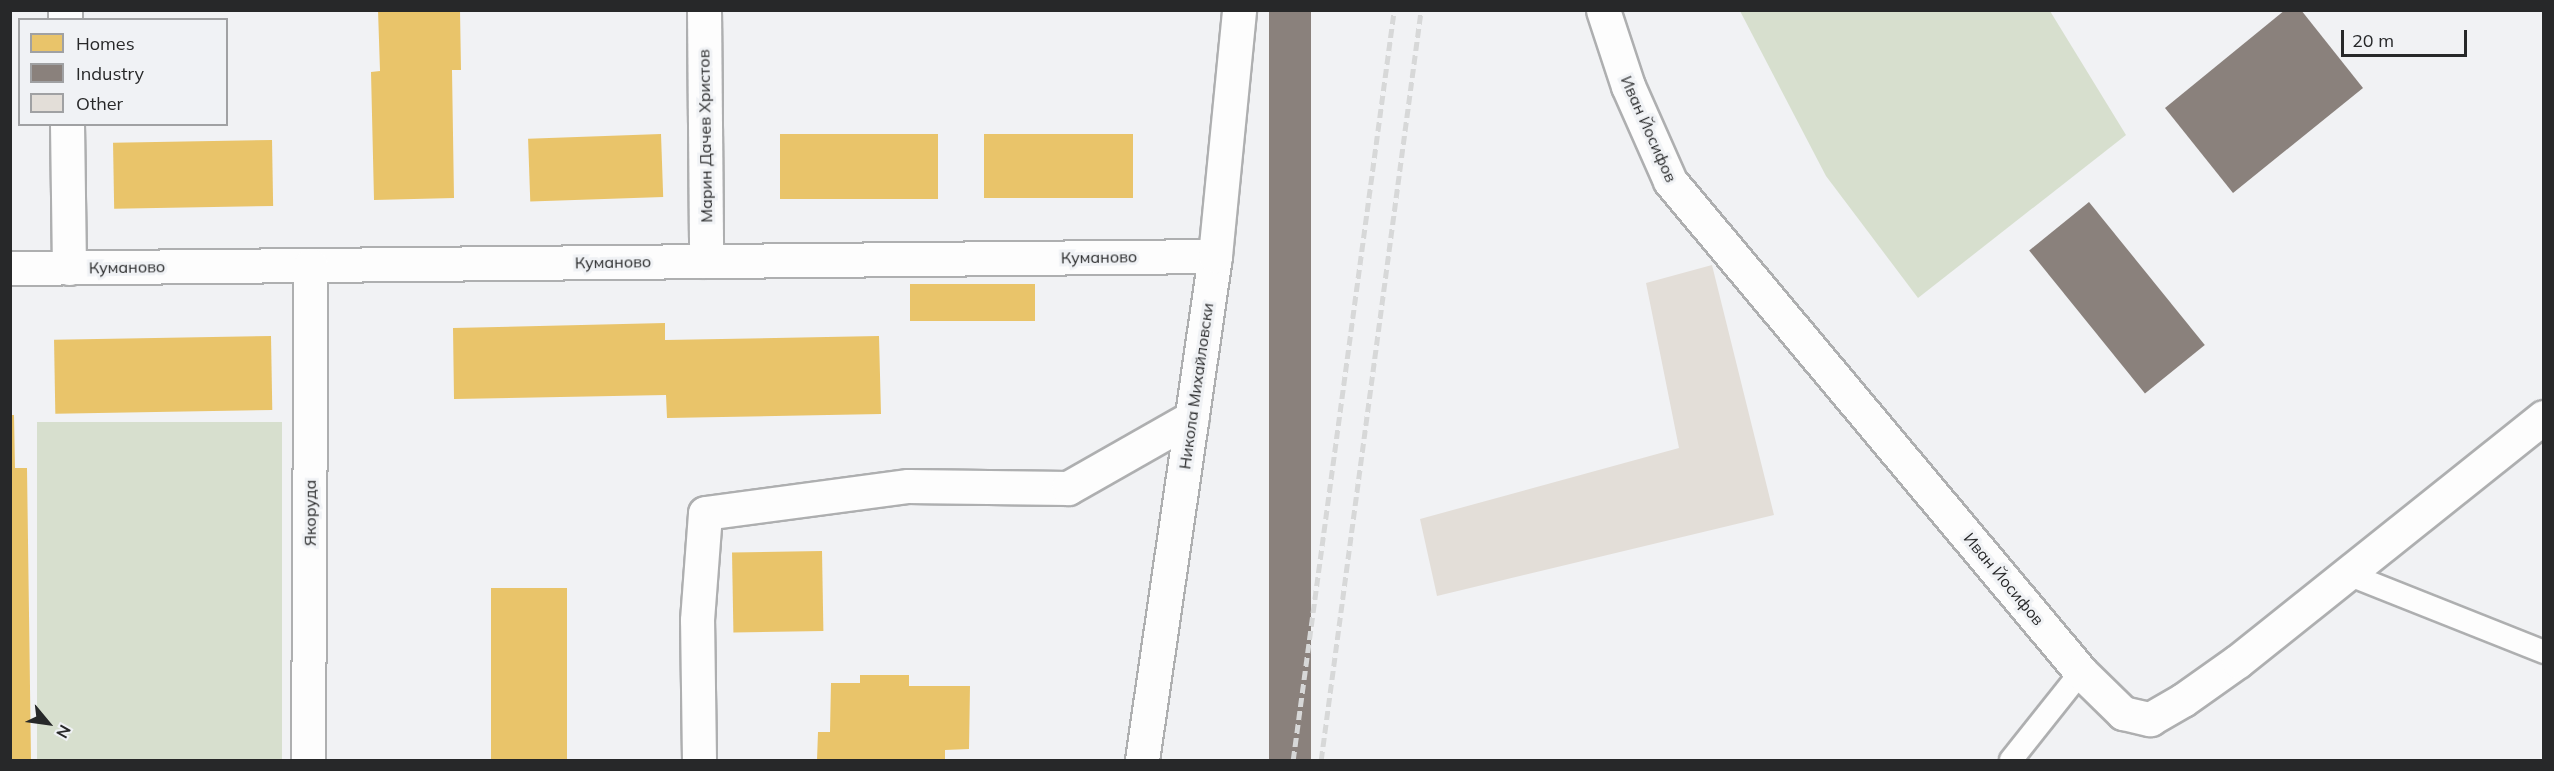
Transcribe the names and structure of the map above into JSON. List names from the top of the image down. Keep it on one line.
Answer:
{"streets":{"street":["Иван Йосифов","Марин Дачев Христов","Куманово","Никола Михайловски","Якоруда"]},"crossings":[["Марин Дачев Христов","Куманово"],["Куманово","Никола Михайловски"],["Куманово","Якоруда"]],"legend":["Homes","Industry","Other"],"scale_bar":"20 m","north":"bottom right"}
